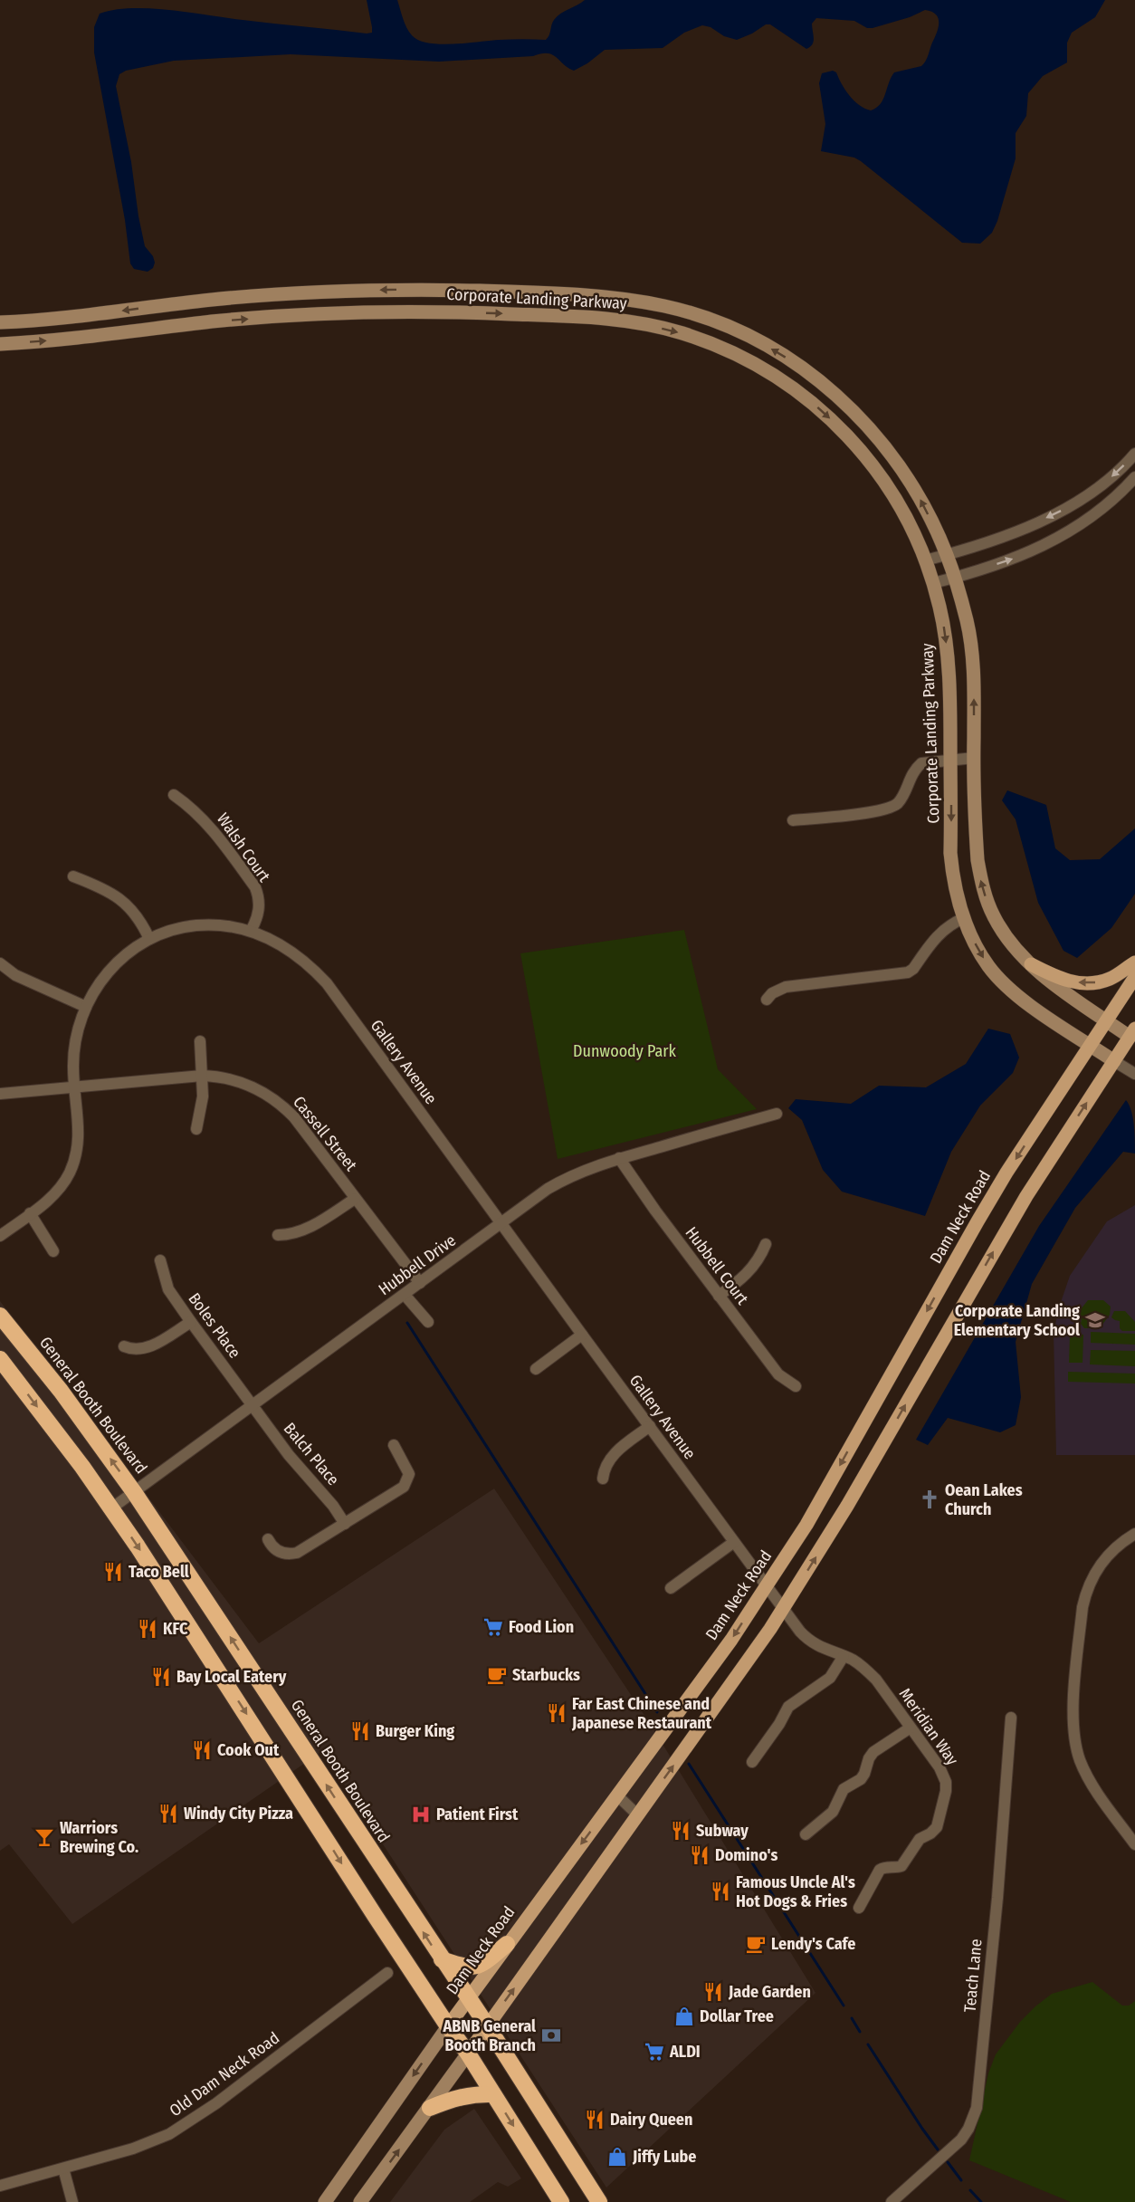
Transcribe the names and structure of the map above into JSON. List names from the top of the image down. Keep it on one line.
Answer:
{"streets":{"highway":["General Booth Boulevard"],"main road":["Dam Neck Road"],"street":["Corporate Landing Parkway","Walsh Court","Gallery Avenue","Cassell Street","Hubbell Drive","Hubbell Court","Boles Place","Balch Place","Meridian Way","Teach Lane","Old Dam Neck Road"]},"crossings":[["Corporate Landing Parkway","Dam Neck Road"],["Walsh Court","Gallery Avenue"],["Gallery Avenue","Cassell Street"],["Gallery Avenue","Dam Neck Road"],["Gallery Avenue","Hubbell Drive"],["Gallery Avenue","Meridian Way"],["Cassell Street","Hubbell Drive"],["Dam Neck Road","General Booth Boulevard"],["Hubbell Drive","Hubbell Court"],["Hubbell Drive","Boles Place"],["Hubbell Drive","General Booth Boulevard"],["Hubbell Drive","Balch Place"],["Boles Place","Balch Place"]],"parks":["Dunwoody Park"],"places":{"school or university":["Corporate Landing Elementary School"],"church":["Oean Lakes Church"],"restaurant":["Taco Bell","KFC","Bay Local Eatery","Far East Chinese and Japanese Restaurant","Burger King","Cook Out","Windy City Pizza","Subway","Domino's","Famous Uncle Al's Hot Dogs & Fries","Jade Garden","Dairy Queen"],"supermarket":["Food Lion","ALDI"],"cafe":["Starbucks","Lendy's Cafe"],"hospital":["Patient First"],"bar":["Warriors Brewing Co."],"shop":["Dollar Tree","Jiffy Lube"],"bank":["ABNB General Booth Branch"]}}
